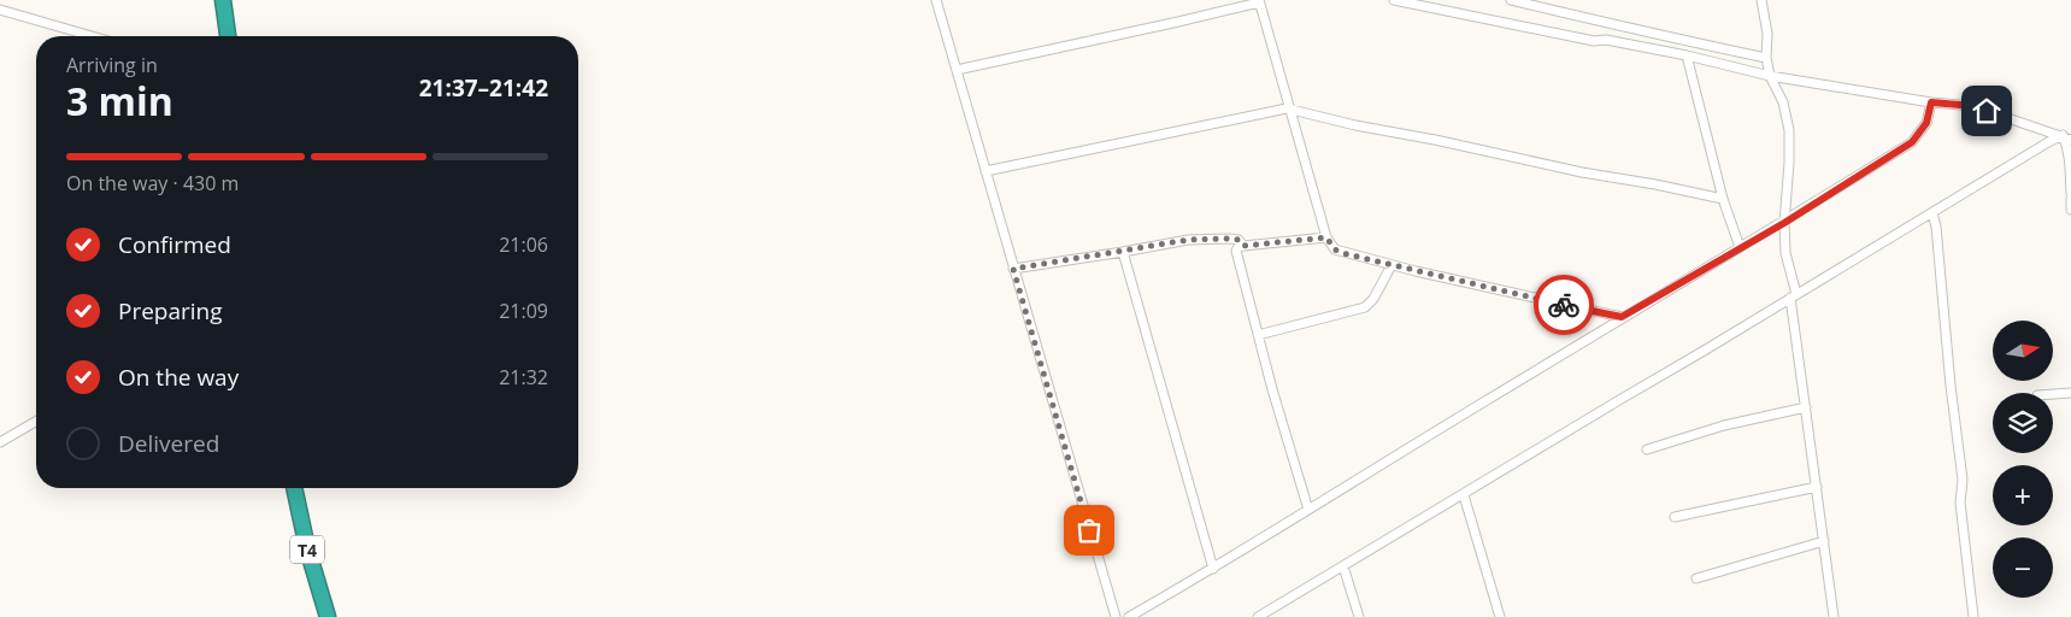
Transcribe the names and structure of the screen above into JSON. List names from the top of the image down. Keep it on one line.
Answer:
{"streets":{"highway":["T4"]},"north":"right","page":{"heading":["3 min","Arriving in","21:37–21:42"],"bar":"On the way · 430 m","list":[["Confirmed","21:06"],["Preparing","21:09"],["On the way","21:32"],"Delivered"],"map_buttons":["+","−"]}}
